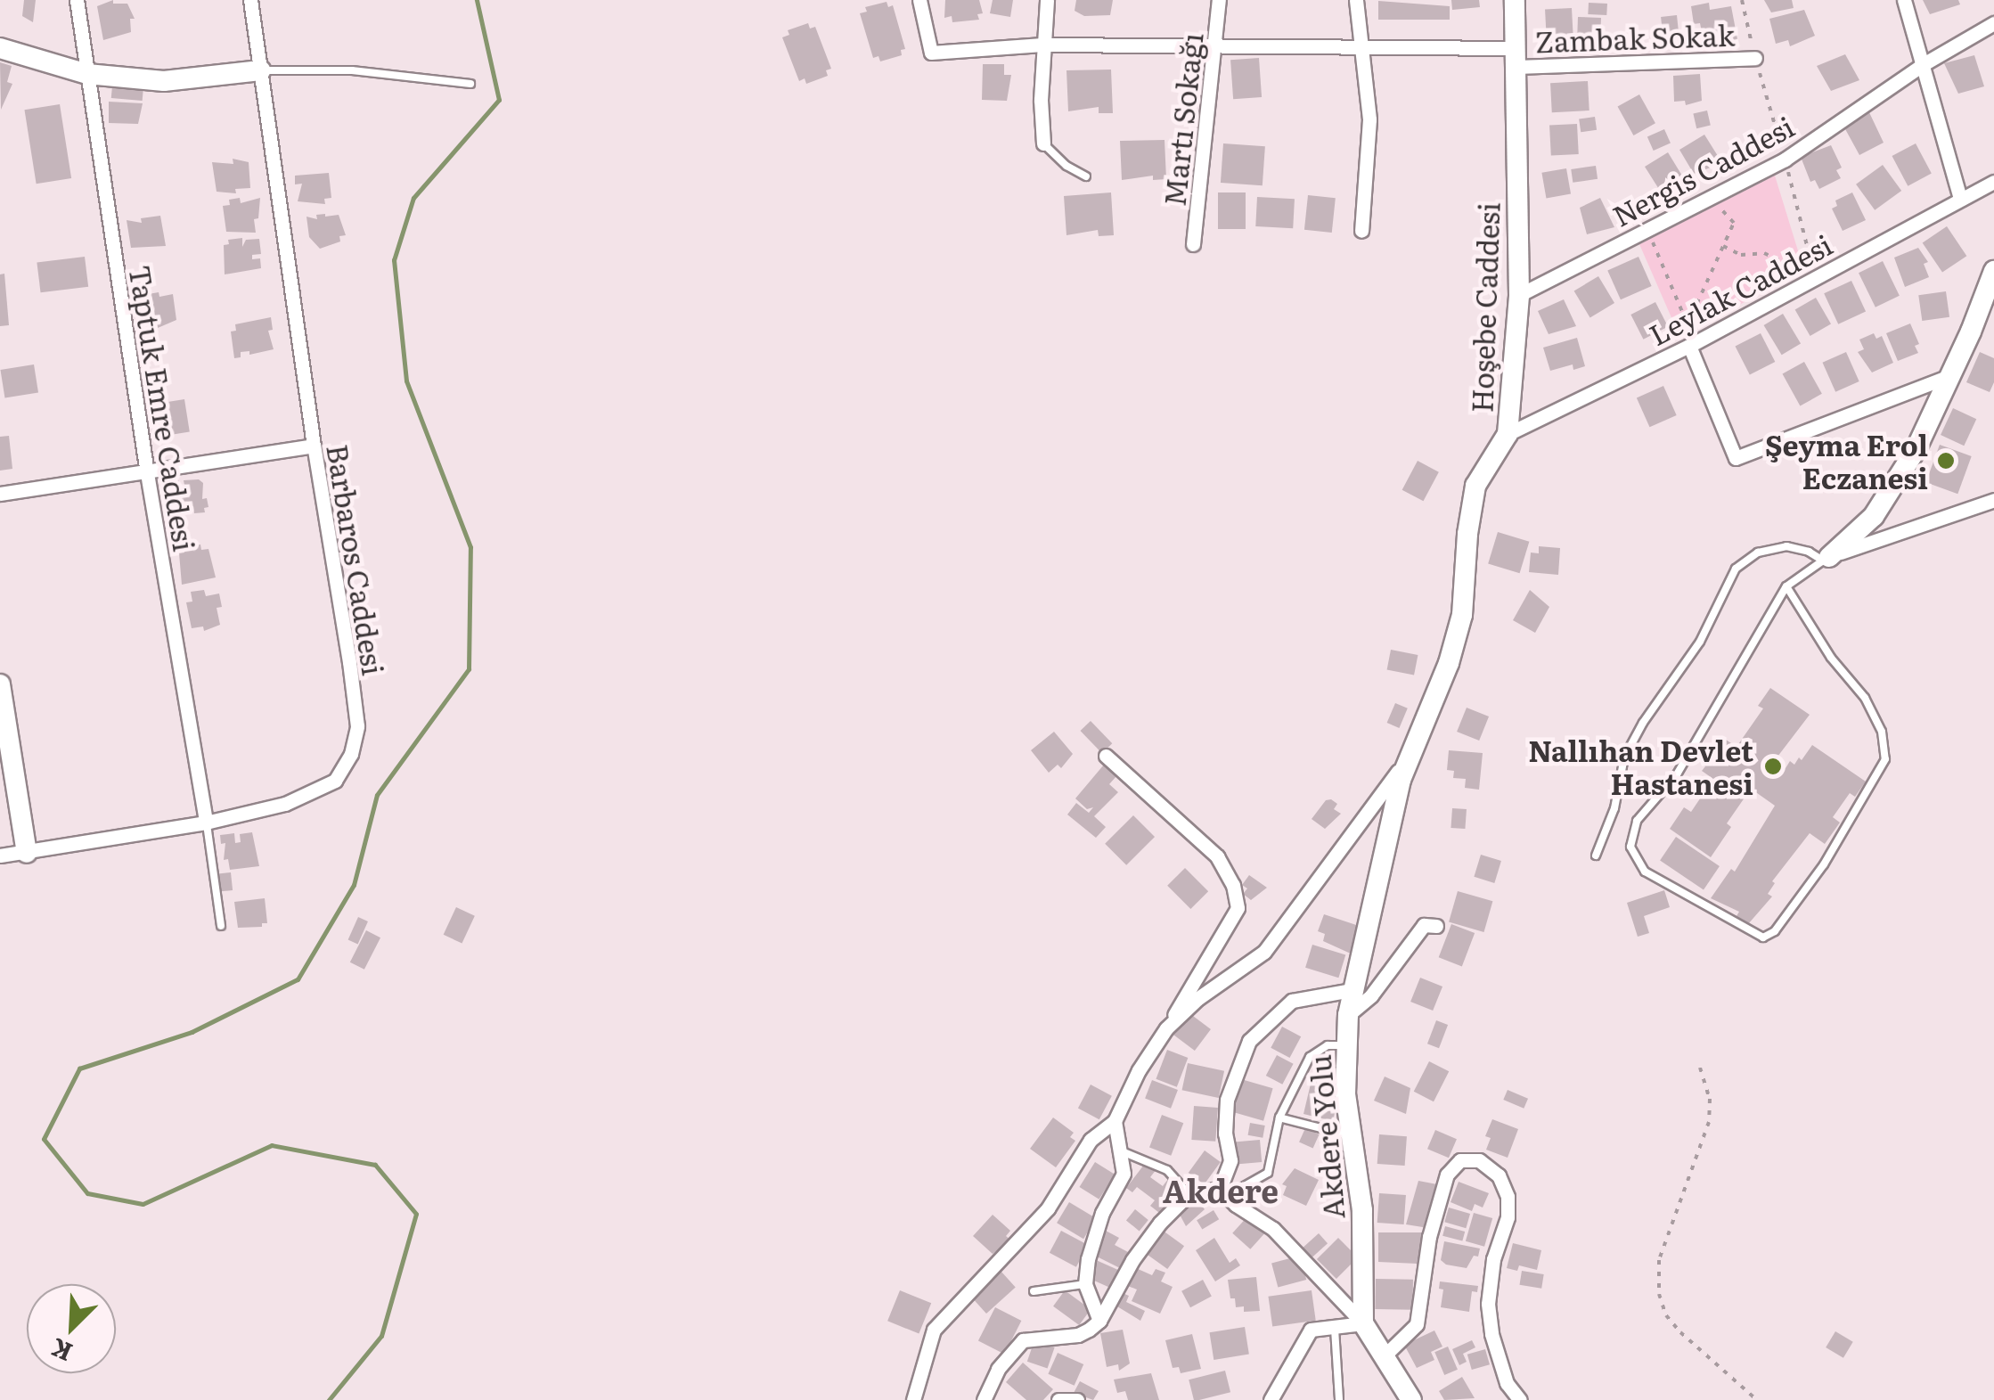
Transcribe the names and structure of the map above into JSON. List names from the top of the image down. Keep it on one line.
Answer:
{"streets":{"street":["Zambak Sokak","Martı Sokağı","Nergis Caddesi","Leylak Caddesi","Hoşebe Caddesi","Taptuk Emre Caddesi","Barbaros Caddesi","Akdere Yolu"]},"crossings":[["Zambak Sokak","Martı Sokağı"],["Zambak Sokak","Hoşebe Caddesi"],["Nergis Caddesi","Hoşebe Caddesi"],["Leylak Caddesi","Hoşebe Caddesi"],["Hoşebe Caddesi","Akdere Yolu"],["Taptuk Emre Caddesi","Barbaros Caddesi"]],"districts":["Akdere"],"places":["Şeyma Erol Eczanesi","Nallıhan Devlet Hastanesi"],"north":"bottom left"}
